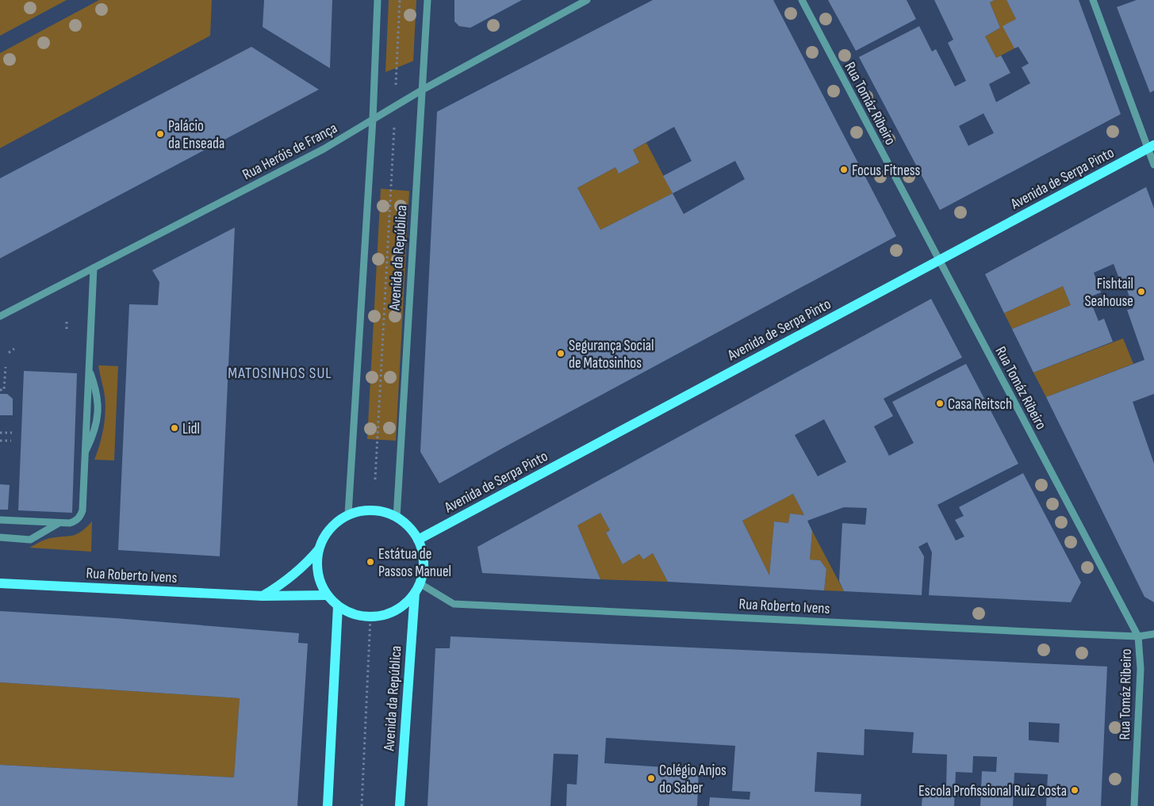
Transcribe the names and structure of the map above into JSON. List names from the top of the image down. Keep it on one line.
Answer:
{"streets":{"main road":["Avenida de Serpa Pinto","Avenida da República","Rua Roberto Ivens"],"street":["Rua Tomáz Ribeiro","Rua Heróis de França"]},"crossings":[["Rua Tomáz Ribeiro","Avenida de Serpa Pinto"],["Rua Tomáz Ribeiro","Rua Roberto Ivens"],["Rua Heróis de França","Avenida da República"],["Avenida de Serpa Pinto","Avenida da República"],["Avenida de Serpa Pinto","Rua Roberto Ivens"],["Avenida da República","Rua Roberto Ivens"]],"districts":["MATOSINHOS SUL"],"places":["Palácio da Enseada","Focus Fitness","Fishtail Seahouse","Segurança Social de Matosinhos","Casa Reitsch","Lidl","Estátua de Passos Manuel","Colégio Anjos do Saber","Escola Profissional Ruiz Costa"]}
